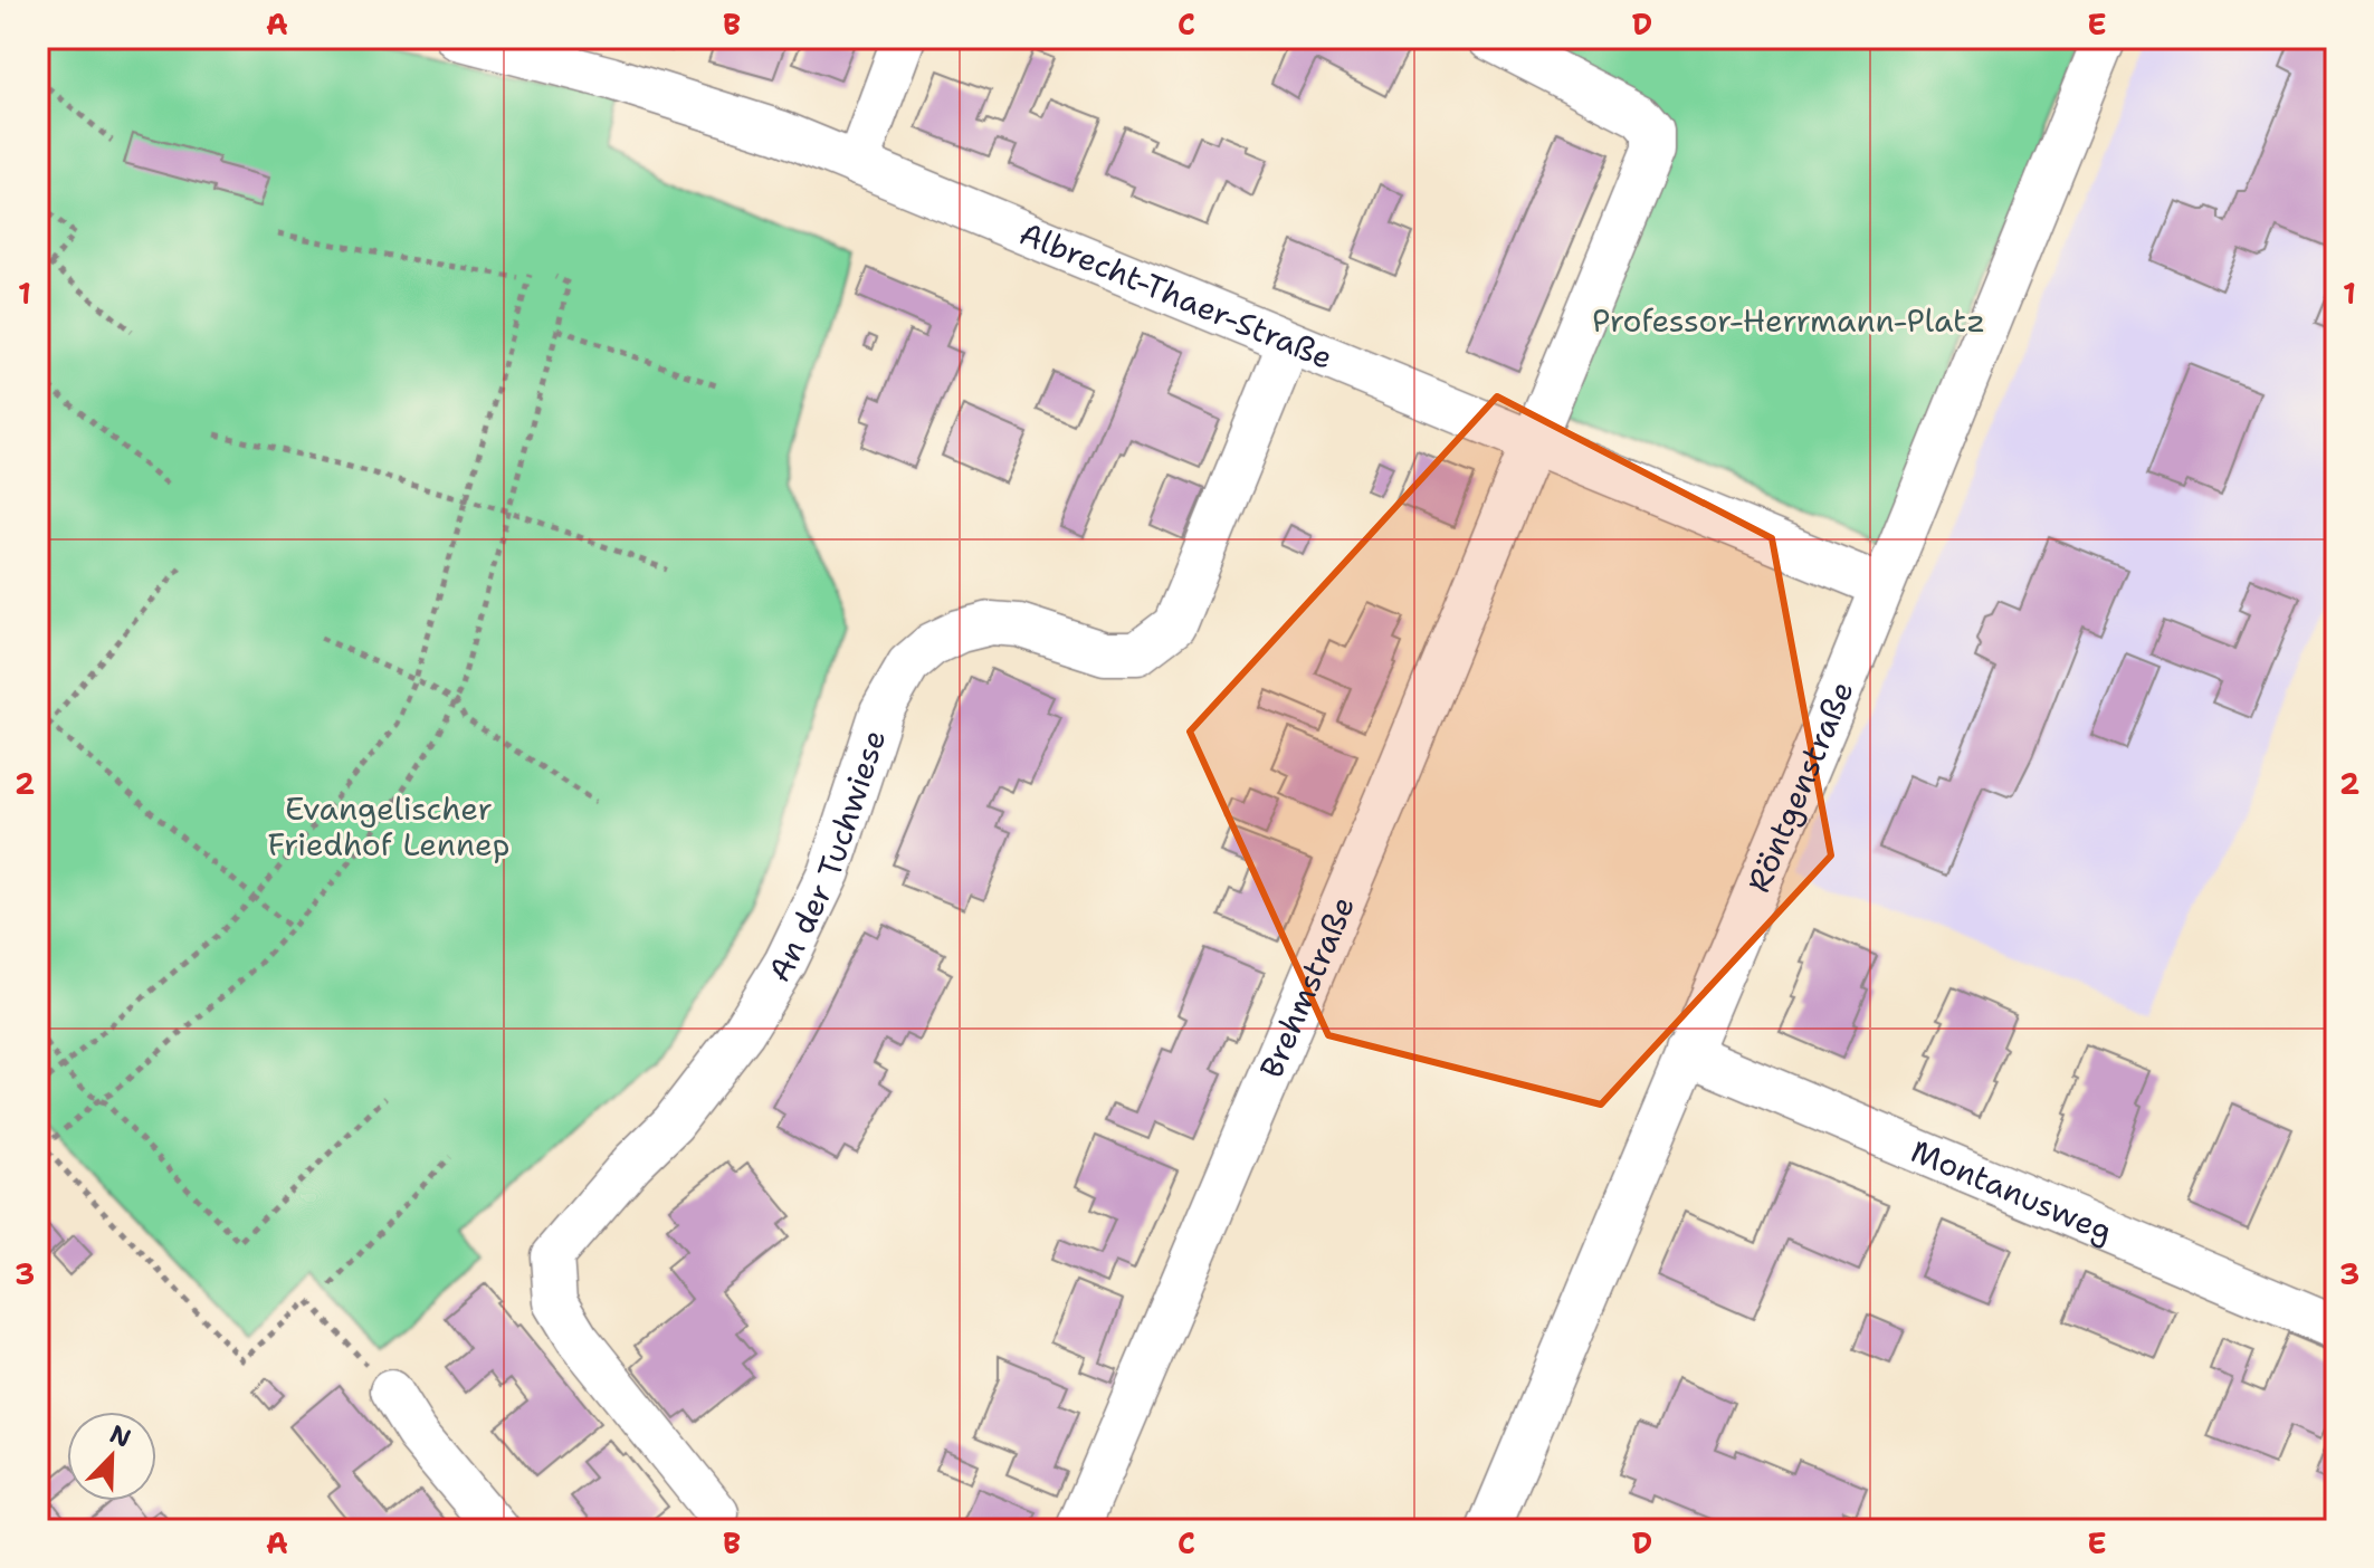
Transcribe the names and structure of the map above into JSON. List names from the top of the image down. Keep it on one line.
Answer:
{"streets":{"street":["Albrecht-Thaer-Straße","Röntgenstraße","An der Tuchwiese","Brehmstraße","Montanusweg"]},"crossings":[["Albrecht-Thaer-Straße","Röntgenstraße"],["Albrecht-Thaer-Straße","An der Tuchwiese"],["Albrecht-Thaer-Straße","Brehmstraße"],["Röntgenstraße","Montanusweg"]],"parks":["Professor-Herrmann-Platz","Evangelischer Friedhof Lennep"],"north":"top right","grid":{"columns":["A","B","C","D","E"],"rows":["1","2","3"]}}
